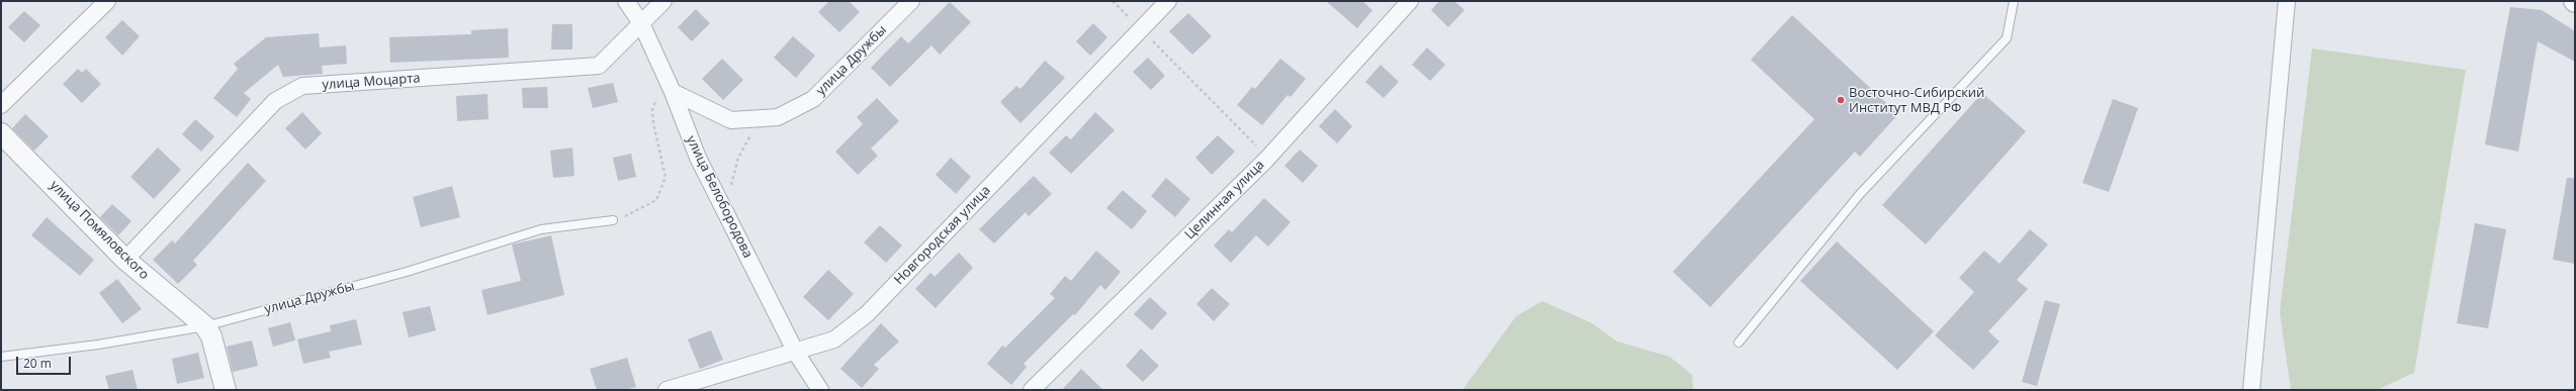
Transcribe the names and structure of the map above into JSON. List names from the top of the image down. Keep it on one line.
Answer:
{"streets":{"street":["улица Дружбы","улица Моцарта","улица Белобородова","Целинная улица","улица Помяловского","Новгородская улица"]},"crossings":[["улица Дружбы","улица Белобородова"],["улица Дружбы","улица Помяловского"],["улица Моцарта","улица Белобородова"],["улица Моцарта","улица Помяловского"],["улица Белобородова","Новгородская улица"]],"places":["Восточно-Сибирский Институт МВД РФ"],"scale_bar":"20 m"}
